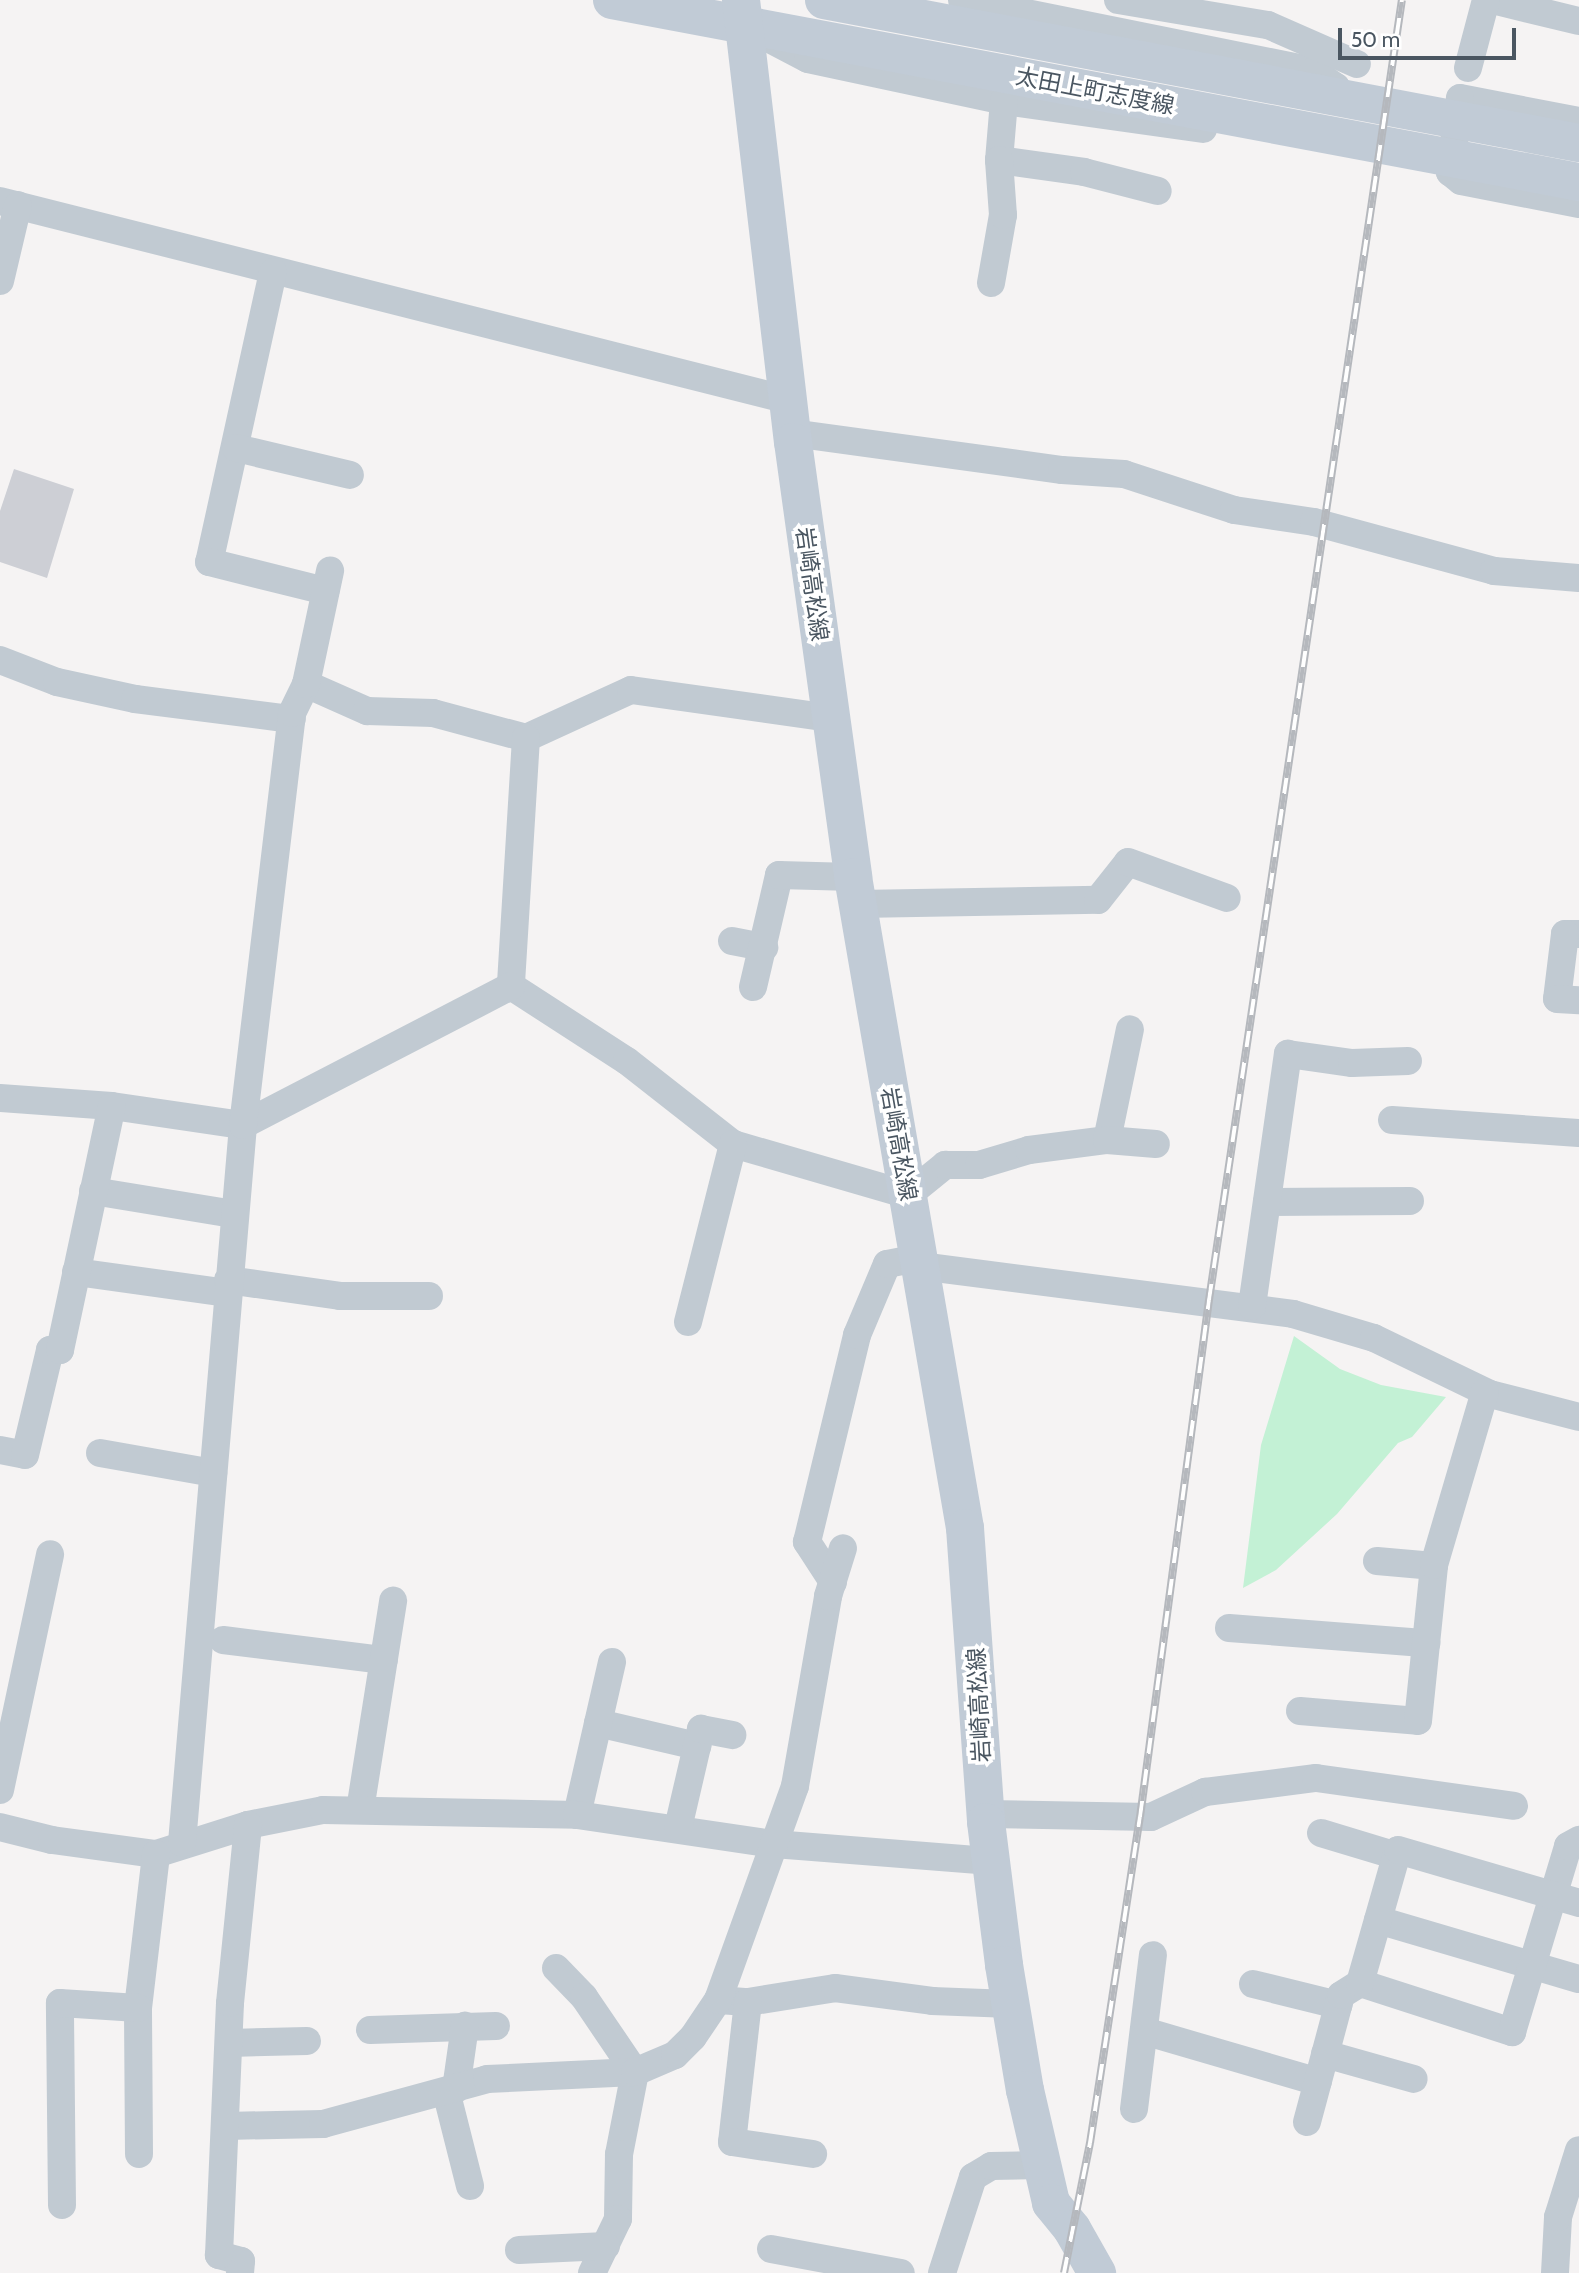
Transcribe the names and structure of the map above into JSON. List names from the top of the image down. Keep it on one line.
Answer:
{"streets":{"main road":["太田上町志度線","岩崎高松線"]},"crossings":[["太田上町志度線","岩崎高松線"]],"scale_bar":"50 m"}
